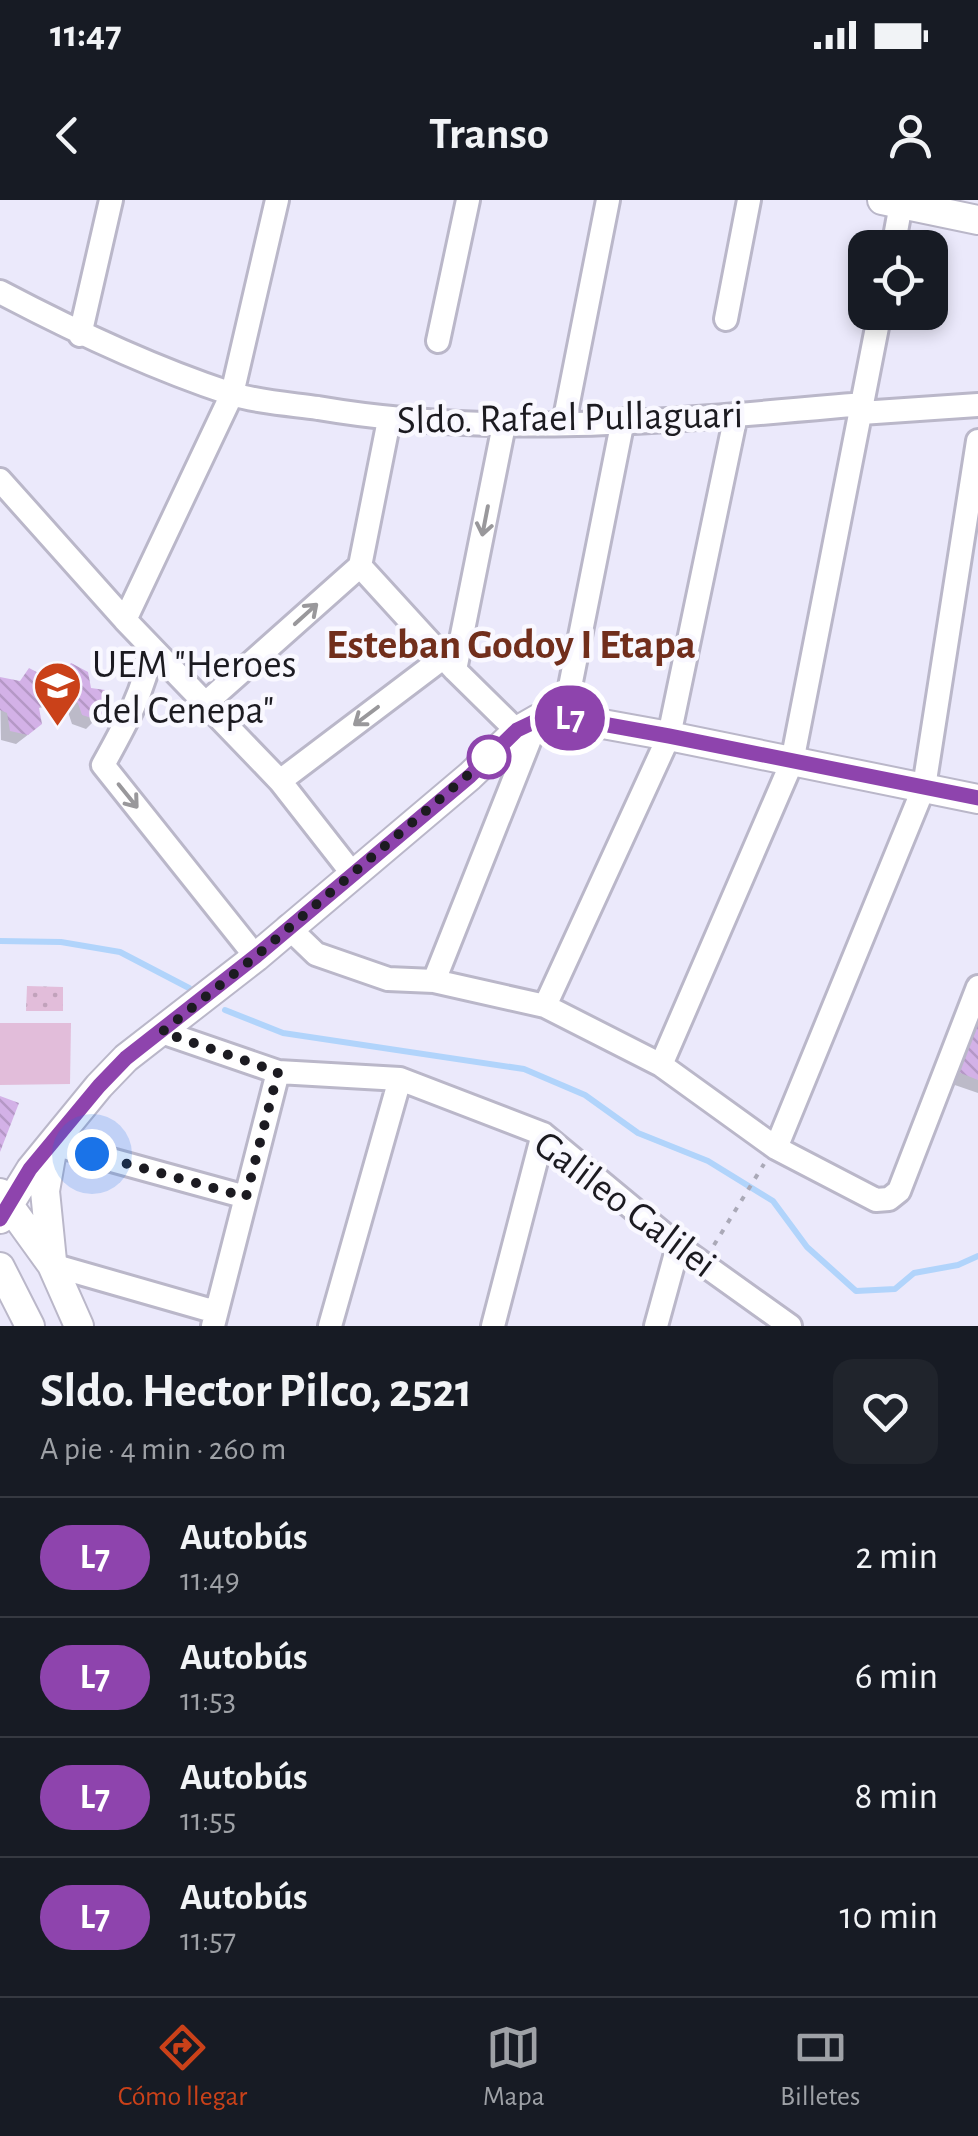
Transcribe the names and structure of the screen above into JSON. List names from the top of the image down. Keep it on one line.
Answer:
{"streets":{"street":["Sldo. Rafael Pullaguari","Galileo Galilei"]},"districts":["Esteban Godoy I Etapa"],"places":{"school or university":["UEM \"Heroes del Cenepa\""]},"lines":["bus line L7"],"page":{"status":"11:47","header":"Transo","on_map":"L7","heading":["Sldo. Hector Pilco, 2521","A pie · 4 min · 260 m"],"list":[{"mark":"L7","name":"Autobús","note":"11:49","value":"2 min"},{"mark":"L7","name":"Autobús","note":"11:53","value":"6 min"},{"mark":"L7","name":"Autobús","note":"11:55","value":"8 min"},{"mark":"L7","name":"Autobús","note":"11:57","value":"10 min"}],"tabs":["Cómo llegar","Mapa","Billetes"]}}
